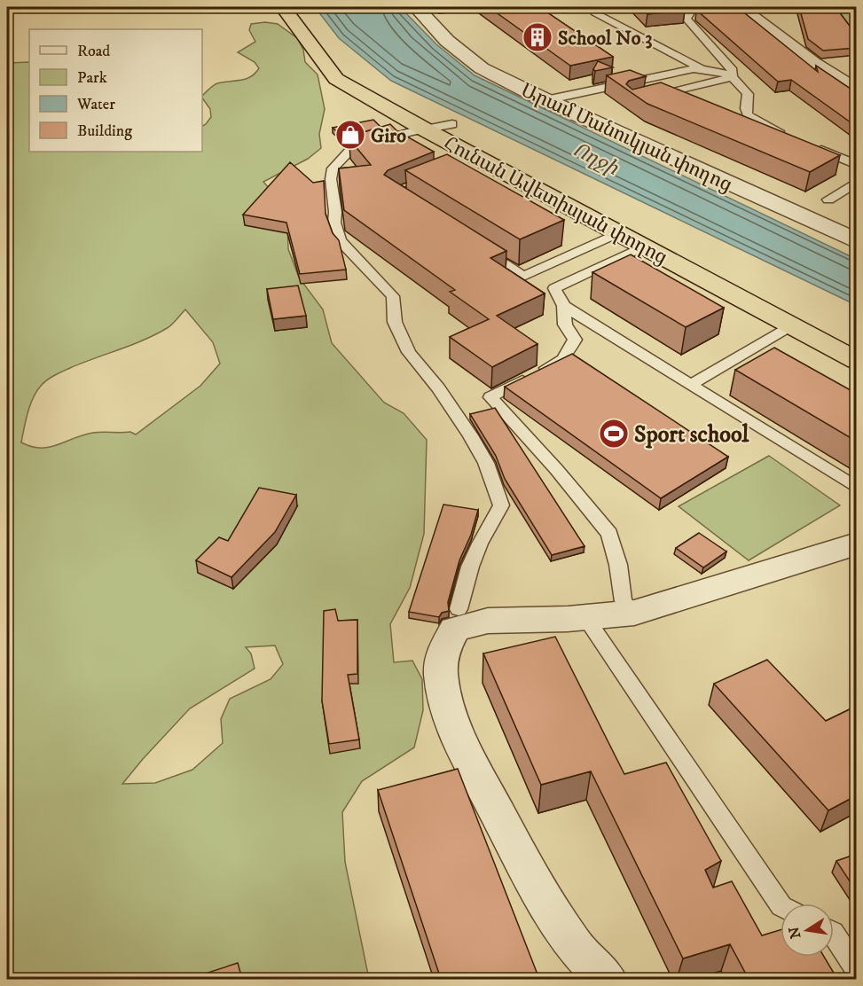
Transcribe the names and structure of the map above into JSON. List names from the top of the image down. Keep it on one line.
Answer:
{"streets":{"highway":["Հունան Ավետիսյան փողոց"],"street":["Արամ Մանուկյան փողոց"]},"water":["Ողջի"],"places":{"building":["School No 3"],"shop":["Giro"],"sports":["Sport school"]},"legend":["Road","Park","Water","Building"],"north":"left"}
